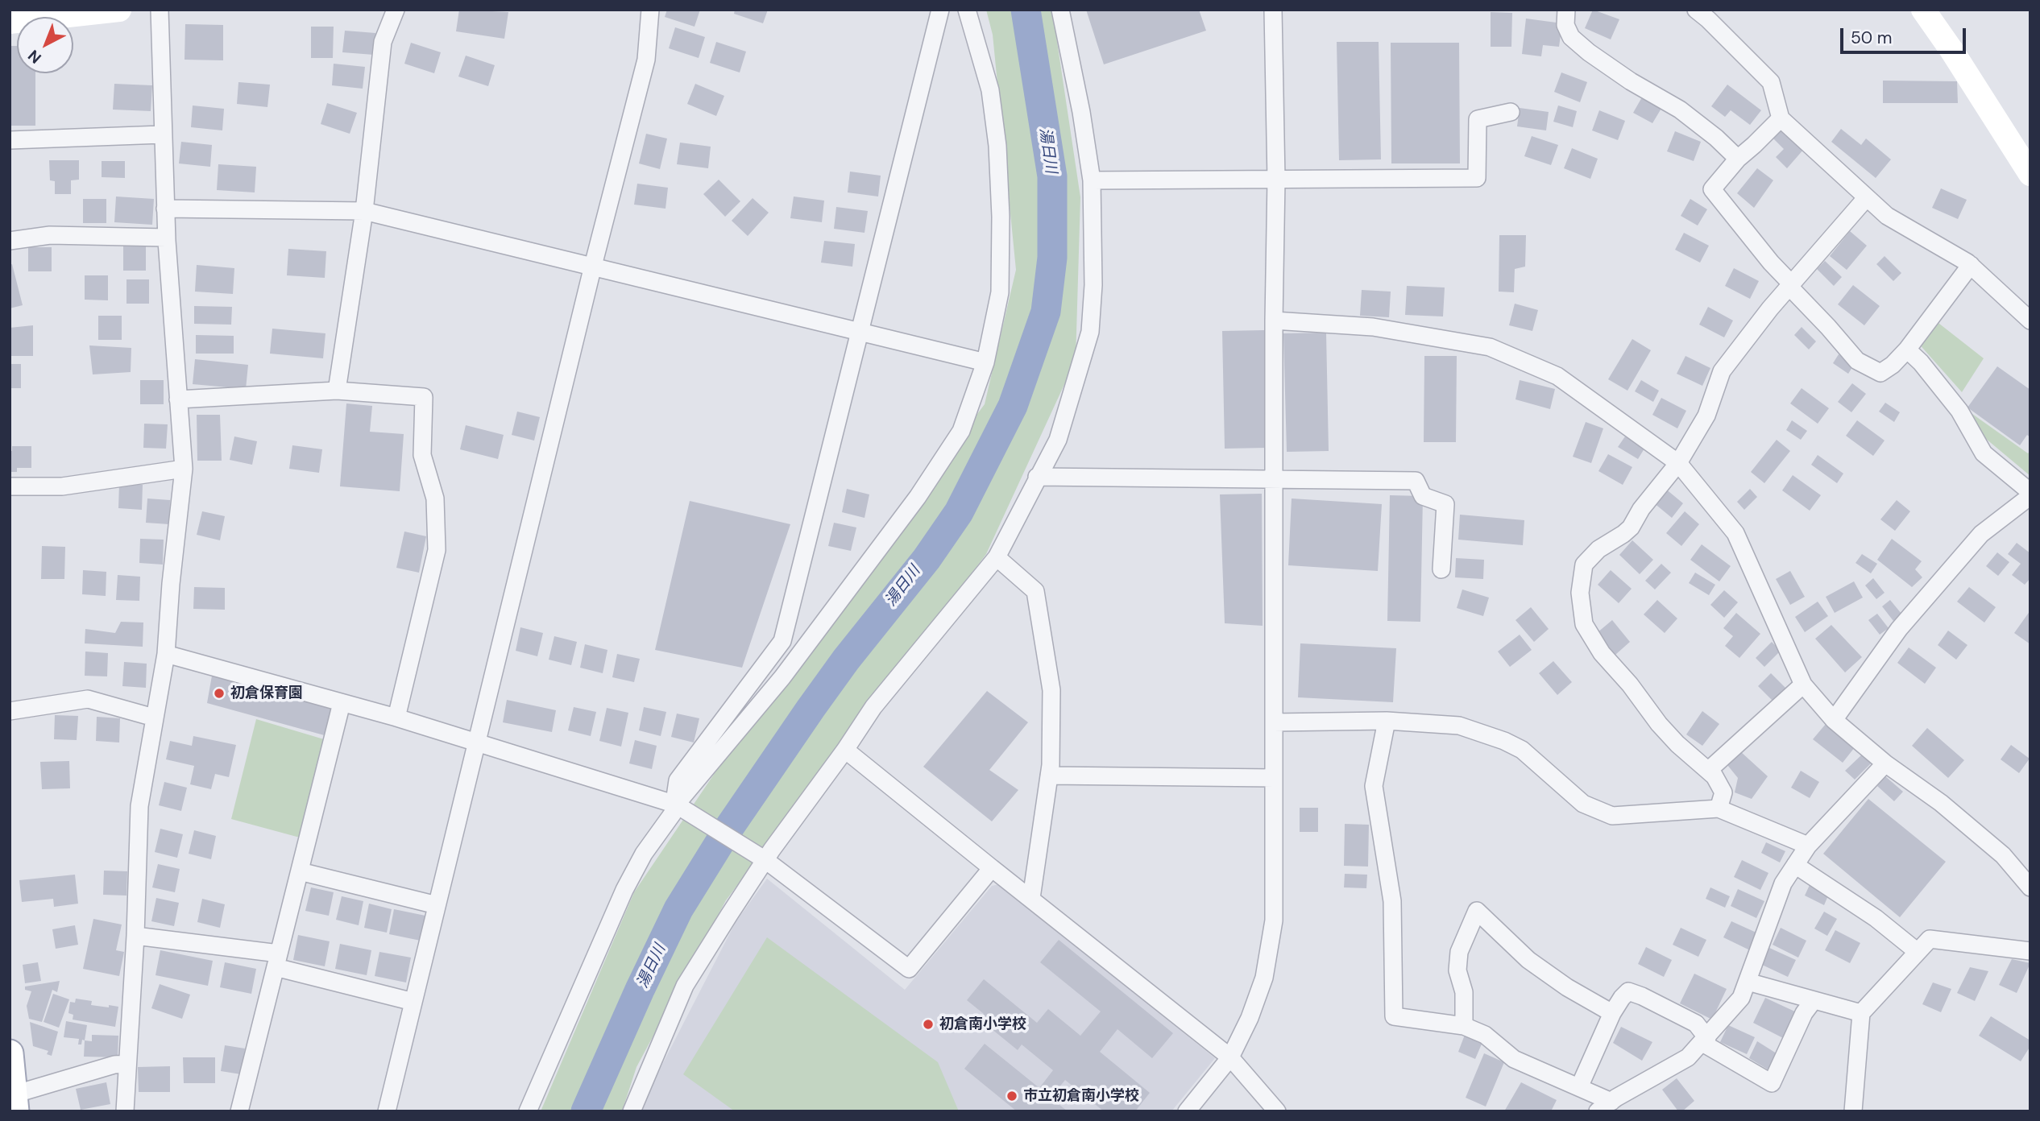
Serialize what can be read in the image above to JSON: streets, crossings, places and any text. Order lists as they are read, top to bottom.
{
  "water": ["湯日川"],
  "places": ["初倉保育園", "初倉南小学校", "市立初倉南小学校"],
  "scale_bar": "50 m",
  "north": "bottom left"
}
